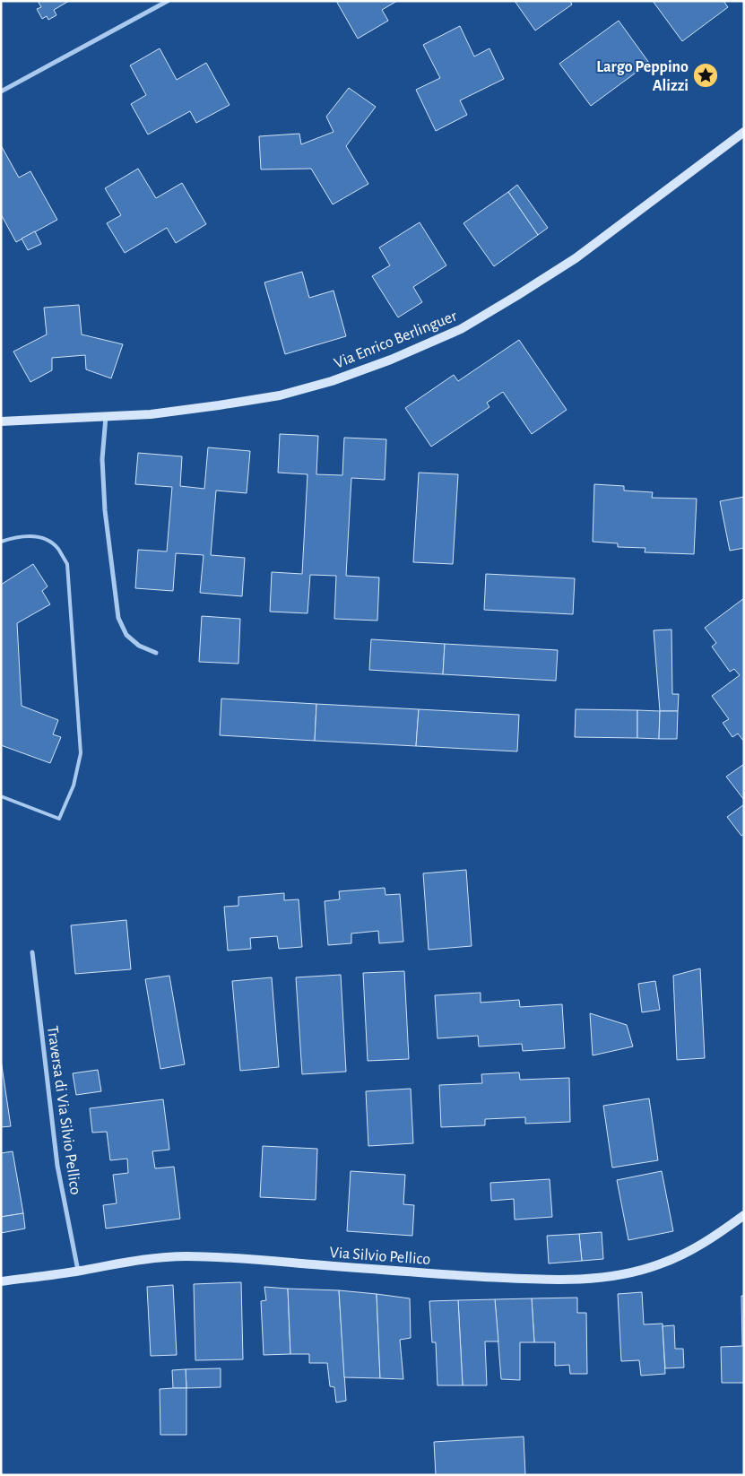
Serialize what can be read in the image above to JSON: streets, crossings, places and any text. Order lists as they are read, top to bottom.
{
  "streets": {
    "street": ["Via Enrico Berlinguer", "Traversa di Via Silvio Pellico", "Via Silvio Pellico"]
  },
  "crossings": [
    ["Traversa di Via Silvio Pellico", "Via Silvio Pellico"]
  ],
  "places": {
    "place": ["Largo Peppino Alizzi"]
  }
}
